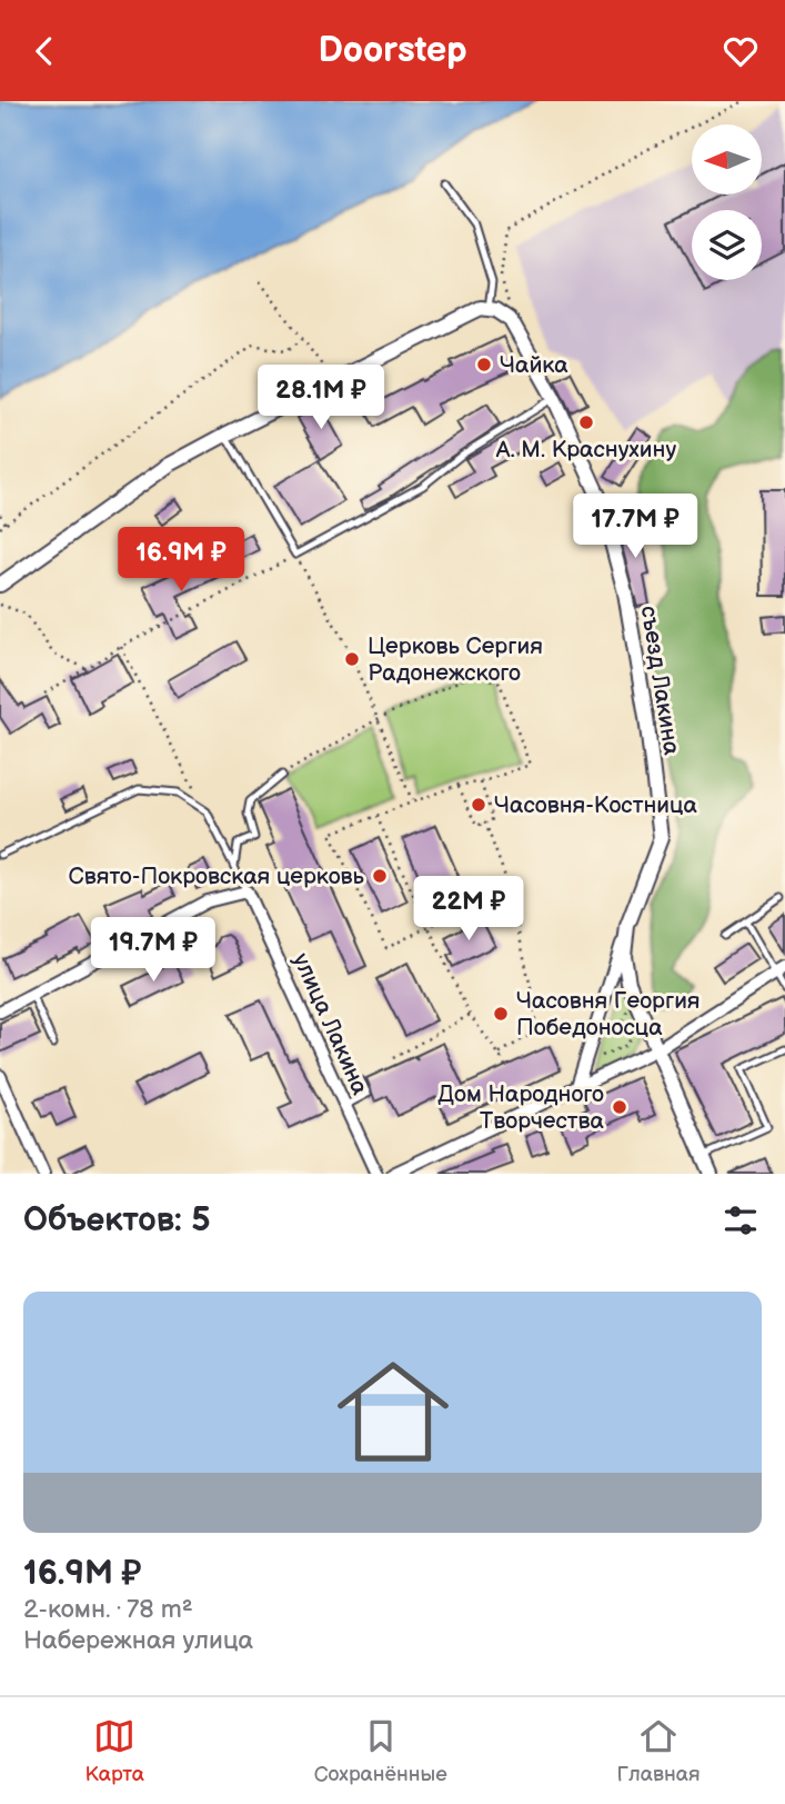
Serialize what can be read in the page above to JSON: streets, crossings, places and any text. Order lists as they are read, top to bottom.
{
  "streets": {
    "street": ["съезд Лакина", "улица Лакина"]
  },
  "places": [
    "Чайка",
    "А. М. Краснухину",
    "Церковь Сергия Радонежского",
    "Часовня-Костница",
    "Свято-Покровская церковь",
    "Часовня Георгия Победоносца",
    "Дом Народного Творчества"
  ],
  "north": "left",
  "page": {
    "header": "Doorstep",
    "price": [
      "28.1M ₽",
      "17.7M ₽",
      "16.9M ₽",
      "22M ₽",
      "19.7M ₽"
    ],
    "heading": "Объектов: 5",
    "list": [
      {
        "name": "16.9M ₽",
        "note": "2-комн. · 78 m² · Набережная улица"
      }
    ],
    "tabs": ["Карта", "Сохранённые", "Главная"]
  }
}
